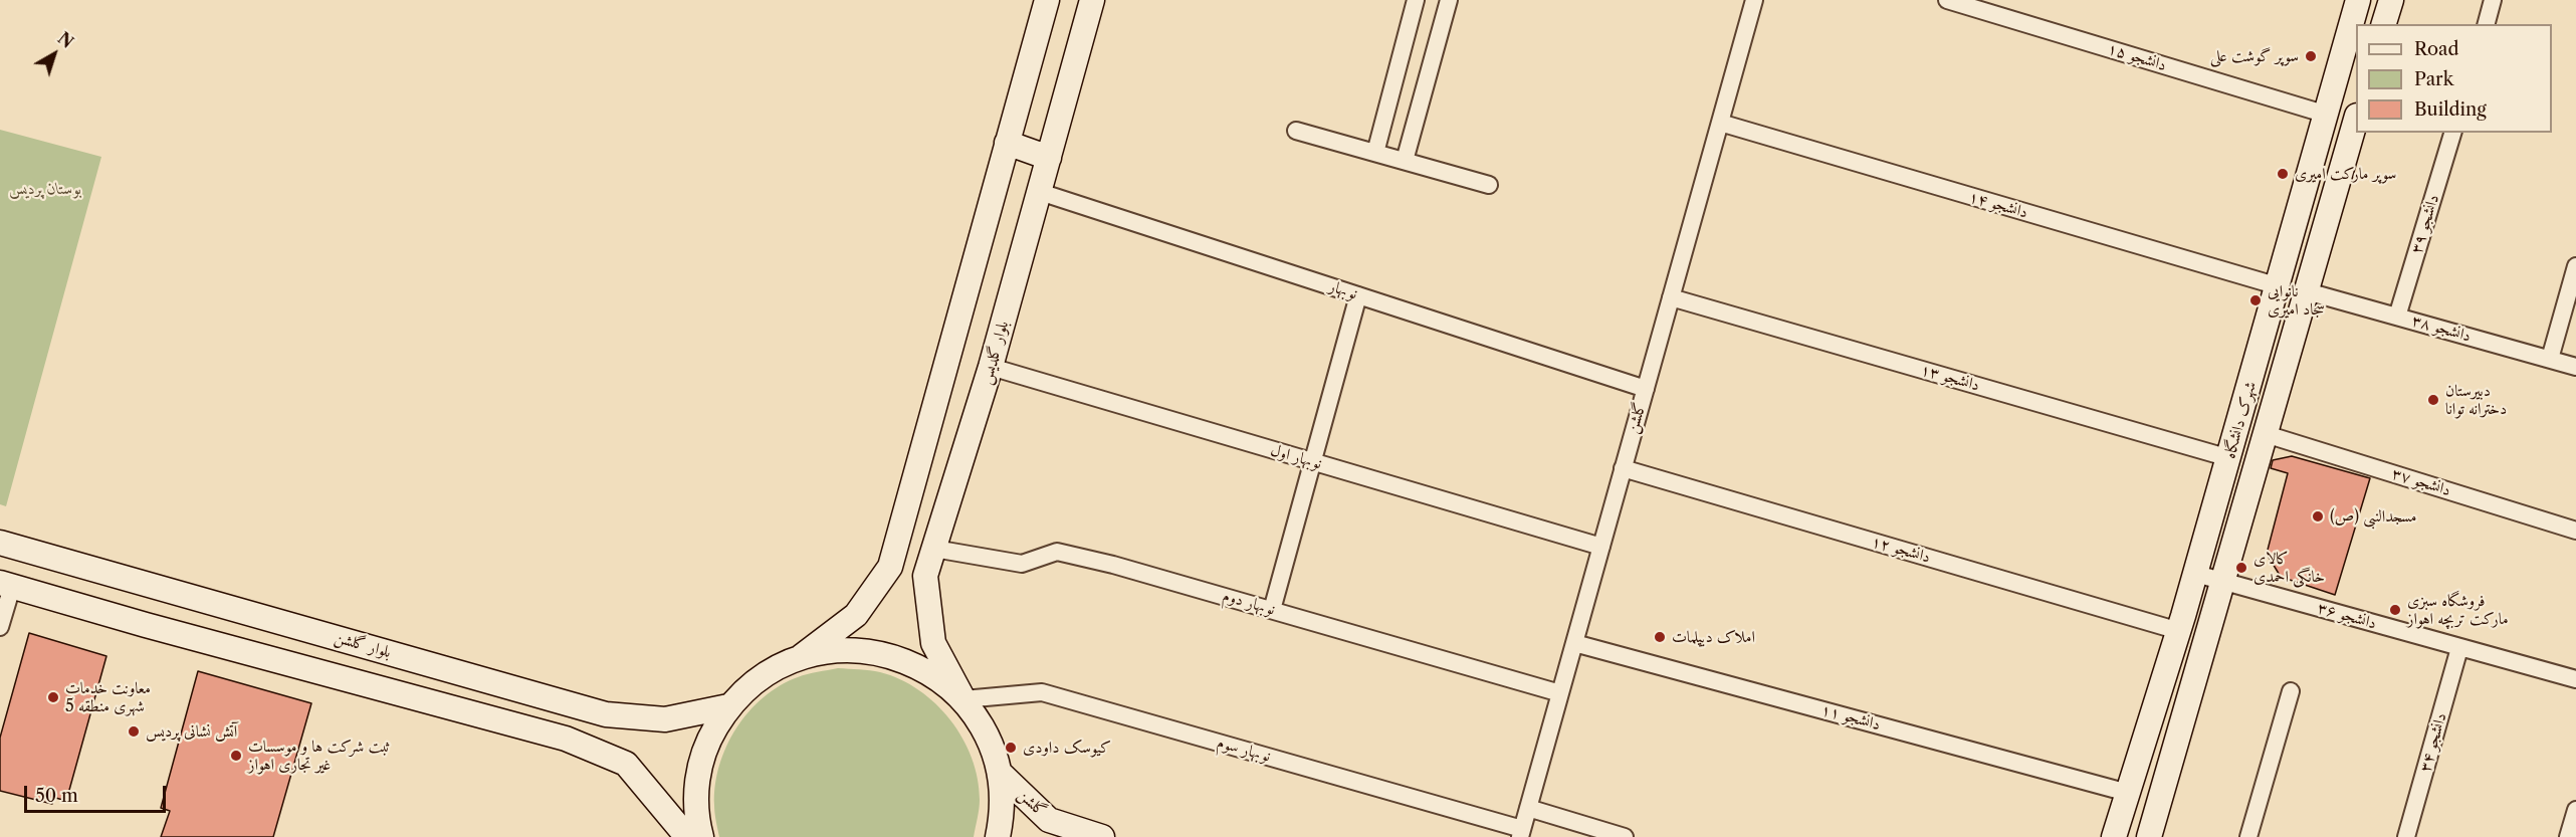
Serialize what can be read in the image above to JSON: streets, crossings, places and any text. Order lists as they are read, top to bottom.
{
  "streets": {
    "main road": [
      "بلوار گلدیس",
      "گلشن",
      "شهرک دانشگاه",
      "بلوار گلشن"
    ],
    "street": [
      "دانشجو ۱۵",
      "دانشجو ۱۴",
      "دانشجو ۳۹",
      "نوبهار",
      "دانشجو ۳۸",
      "دانشجو ۱۳",
      "نوبهار اول",
      "دانشجو ۳۷",
      "دانشجو ۱۲",
      "نوبهار دوم",
      "دانشجو ۳۶",
      "دانشجو ۱۱",
      "دانشجو ۳۴",
      "نوبهار سوم"
    ]
  },
  "crossings": [
    ["دانشجو ۱۵", "شهرک دانشگاه"],
    ["دانشجو ۱۴", "گلشن"],
    ["دانشجو ۱۴", "شهرک دانشگاه"],
    ["دانشجو ۳۹", "دانشجو ۳۸"],
    ["نوبهار", "بلوار گلدیس"],
    ["نوبهار", "گلشن"],
    ["دانشجو ۳۸", "شهرک دانشگاه"],
    ["بلوار گلدیس", "نوبهار اول"],
    ["بلوار گلدیس", "نوبهار دوم"],
    ["بلوار گلدیس", "نوبهار سوم"],
    ["دانشجو ۱۳", "گلشن"],
    ["دانشجو ۱۳", "شهرک دانشگاه"],
    ["گلشن", "نوبهار اول"],
    ["گلشن", "دانشجو ۱۲"],
    ["گلشن", "نوبهار دوم"],
    ["گلشن", "دانشجو ۱۱"],
    ["گلشن", "نوبهار سوم"],
    ["شهرک دانشگاه", "دانشجو ۳۷"],
    ["شهرک دانشگاه", "دانشجو ۱۲"],
    ["شهرک دانشگاه", "دانشجو ۳۶"],
    ["شهرک دانشگاه", "دانشجو ۱۱"],
    ["دانشجو ۳۶", "دانشجو ۳۴"]
  ],
  "parks": ["بوستان پردیس"],
  "places": [
    "سوپر گوشت علی",
    "سوپر مارکت امیری",
    "نانوایی سجاد امیری",
    "دبیرستان دخترانه توانا",
    "مسجدالنبی (ص)",
    "کالای خانگی احمدی",
    "فروشگاه سبزی مارکت تربچه اهواز",
    "املاک دیپلمات",
    "معاونت خدمات شهری منطقه 5",
    "آتش نشانی پردیس",
    "کیوسک داودی",
    "ثبت شرکت ها و موسسات غیر تجاری اهواز"
  ],
  "legend": ["Road", "Park", "Building"],
  "scale_bar": "50 m",
  "north": "top right"
}
